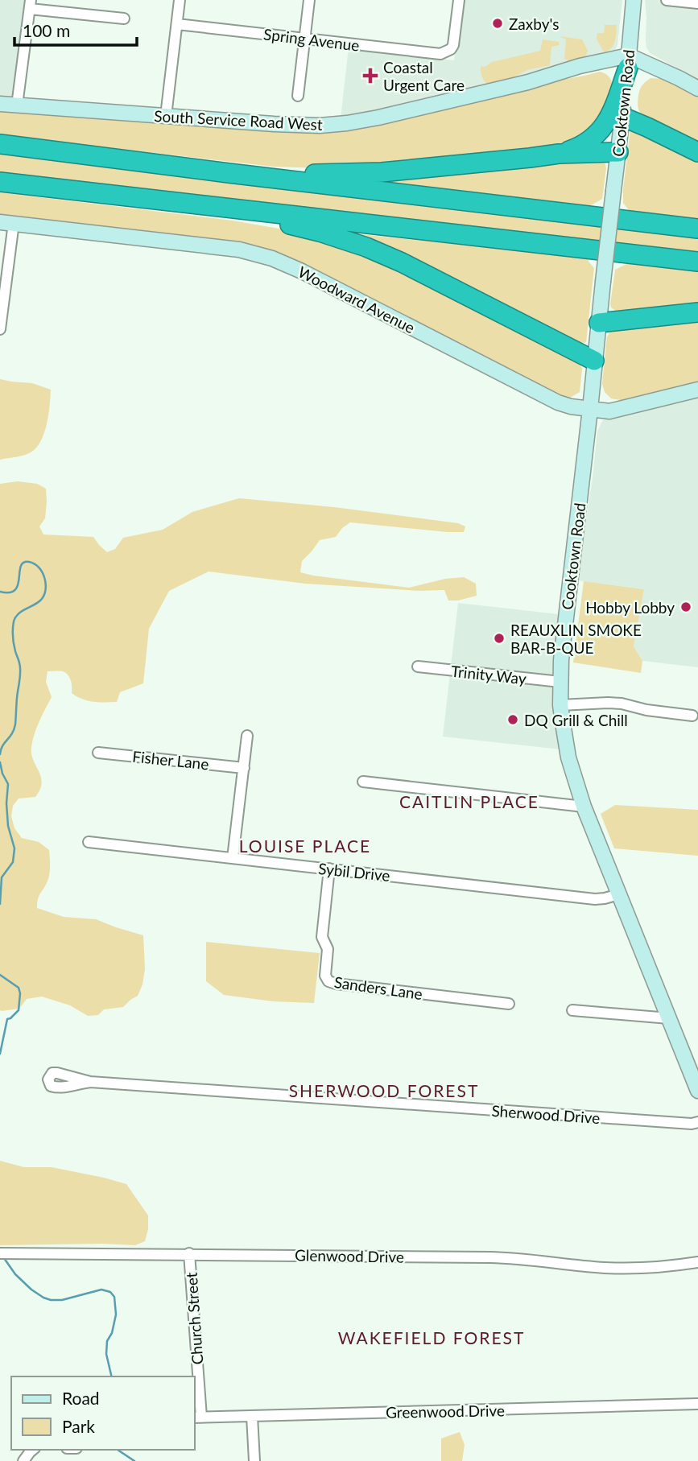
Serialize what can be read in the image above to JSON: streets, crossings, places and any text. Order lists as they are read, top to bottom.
{
  "streets": {
    "main road": ["Cooktown Road", "South Service Road West", "Woodward Avenue"],
    "street": [
      "Spring Avenue",
      "Trinity Way",
      "Fisher Lane",
      "Sybil Drive",
      "Sanders Lane",
      "Sherwood Drive",
      "Glenwood Drive",
      "Church Street",
      "Greenwood Drive"
    ]
  },
  "crossings": [
    ["Cooktown Road", "South Service Road West"],
    ["Cooktown Road", "Woodward Avenue"],
    ["Cooktown Road", "Trinity Way"],
    ["Cooktown Road", "Sybil Drive"],
    ["Sybil Drive", "Sanders Lane"],
    ["Glenwood Drive", "Church Street"],
    ["Church Street", "Greenwood Drive"]
  ],
  "districts": [
    "CAITLIN PLACE",
    "LOUISE PLACE",
    "SHERWOOD FOREST",
    "WAKEFIELD FOREST"
  ],
  "places": {
    "other": [
      "Zaxby's",
      "Hobby Lobby",
      "REAUXLIN SMOKE BAR-B-QUE",
      "DQ Grill & Chill"
    ],
    "health": ["Coastal Urgent Care"]
  },
  "legend": ["Road", "Park"],
  "scale_bar": "100 m"
}
